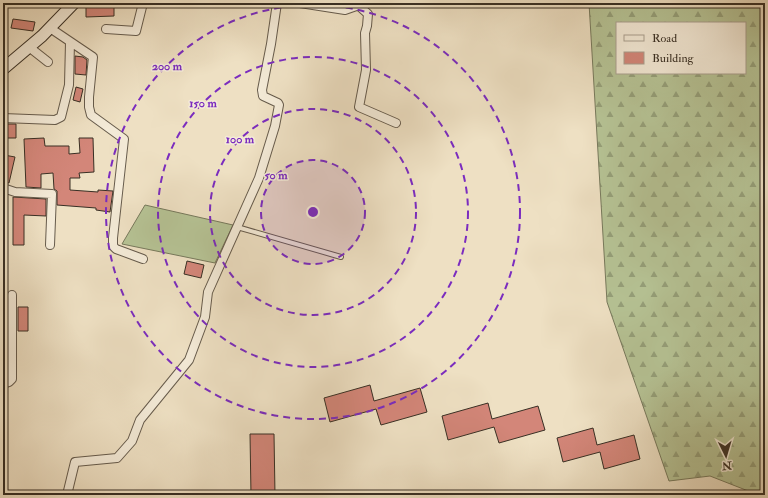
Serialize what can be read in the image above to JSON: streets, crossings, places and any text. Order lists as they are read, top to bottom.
{
  "legend": ["Road", "Building"],
  "north": "bottom",
  "rings": [
    "200 m",
    "150 m",
    "100 m",
    "50 m"
  ]
}
